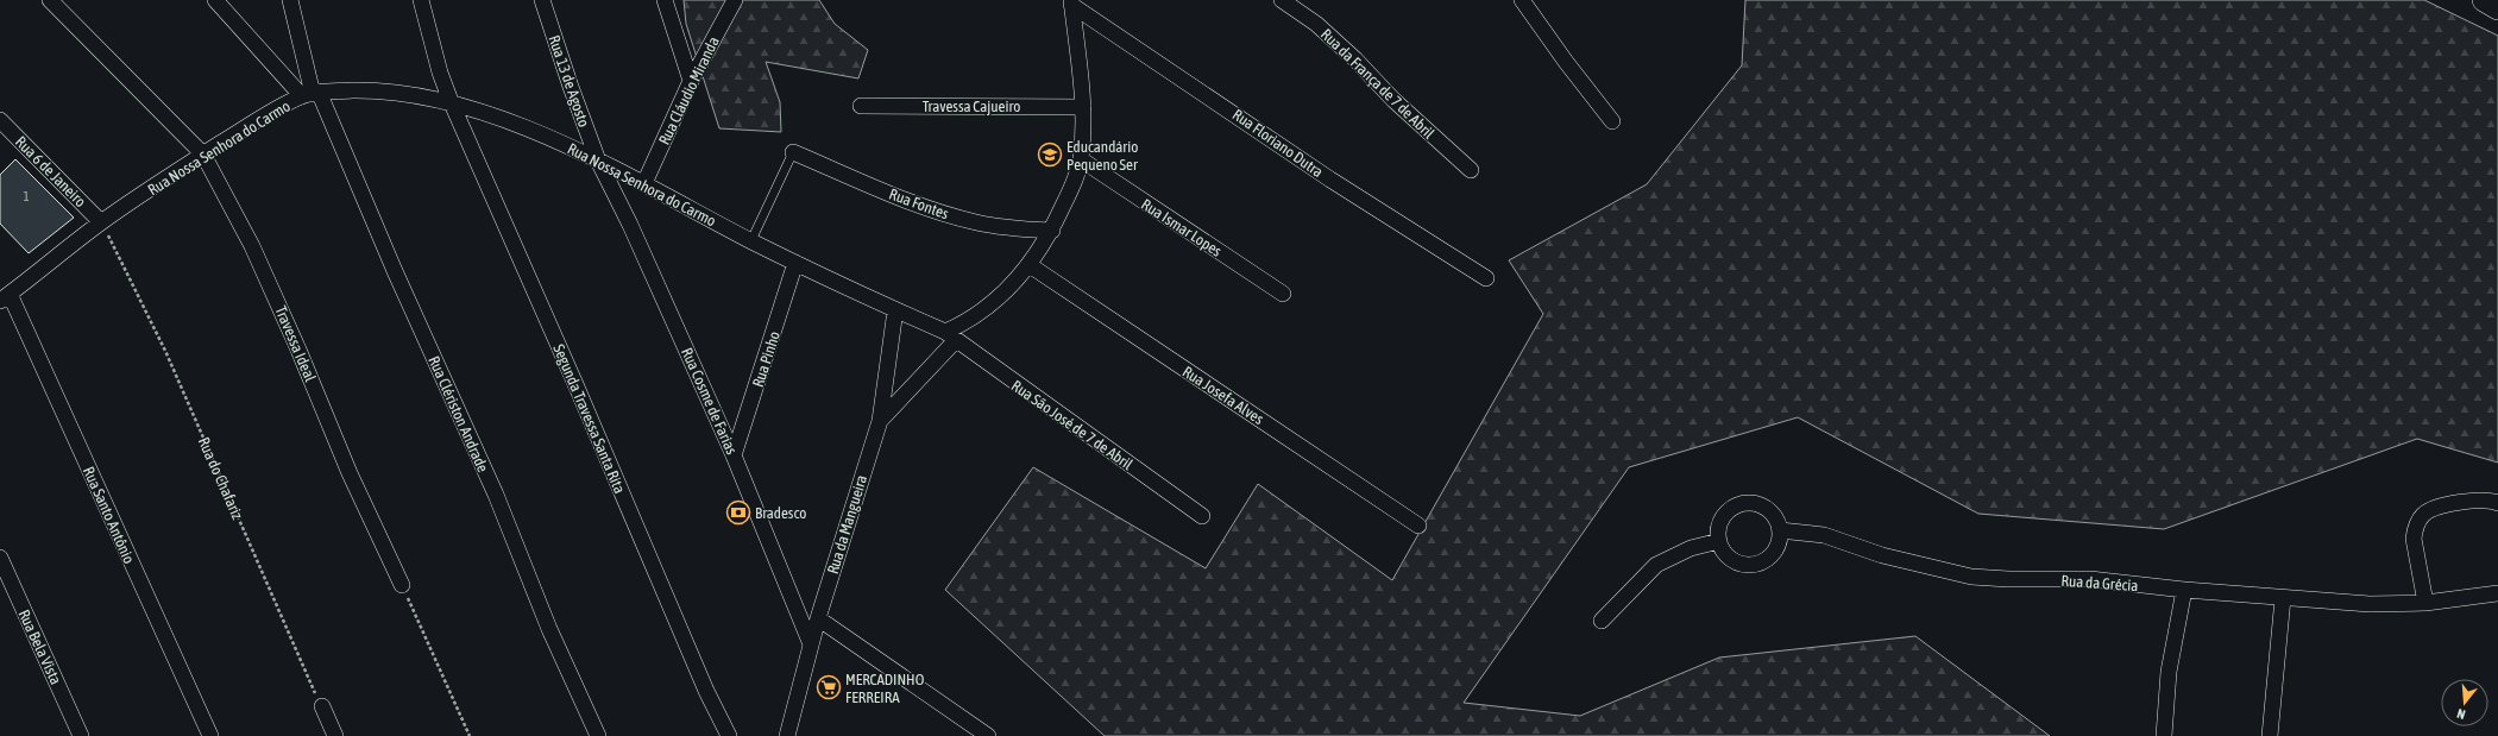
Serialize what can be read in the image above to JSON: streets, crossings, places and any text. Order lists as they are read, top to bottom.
{
  "streets": {
    "street": [
      "Rua 13 de Agosto",
      "Rua da França de 7 de Abril",
      "Rua Cláudio Miranda",
      "Travessa Cajueiro",
      "Rua Floriano Dutra",
      "Rua Nossa Senhora do Carmo",
      "Rua 6 de Janeiro",
      "Rua Fontes",
      "Rua Ismar Lopes",
      "Travessa Ideal",
      "Rua Pinho",
      "Rua Josefa Alves",
      "Rua Cosme de Farias",
      "Rua Clériston Andrade",
      "Segunda Travessa Santa Rita",
      "Rua São José de 7 de Abril",
      "Rua Santo Antônio",
      "Rua da Mangueira",
      "Rua da Grécia",
      "Rua Bela Vista"
    ],
    "path": ["Rua do Chafariz"]
  },
  "crossings": [
    ["Rua 13 de Agosto", "Rua Nossa Senhora do Carmo"],
    ["Rua 13 de Agosto", "Rua Cosme de Farias"],
    ["Rua Cláudio Miranda", "Rua Nossa Senhora do Carmo"],
    ["Rua Nossa Senhora do Carmo", "Rua 6 de Janeiro"],
    ["Rua Nossa Senhora do Carmo", "Travessa Ideal"],
    ["Rua Nossa Senhora do Carmo", "Rua Pinho"],
    ["Rua Nossa Senhora do Carmo", "Rua Cosme de Farias"],
    ["Rua Nossa Senhora do Carmo", "Rua Clériston Andrade"],
    ["Rua Nossa Senhora do Carmo", "Segunda Travessa Santa Rita"],
    ["Rua Nossa Senhora do Carmo", "Rua São José de 7 de Abril"],
    ["Rua Nossa Senhora do Carmo", "Rua do Chafariz"],
    ["Rua Nossa Senhora do Carmo", "Rua Santo Antônio"],
    ["Rua Nossa Senhora do Carmo", "Rua da Mangueira"],
    ["Rua 6 de Janeiro", "Rua do Chafariz"],
    ["Rua Pinho", "Rua Cosme de Farias"],
    ["Rua Cosme de Farias", "Rua da Mangueira"]
  ],
  "places": {
    "school or university": ["Educandário Pequeno Ser"],
    "bank": ["Bradesco"],
    "supermarket": ["MERCADINHO FERREIRA"]
  },
  "house_numbers": ["1"],
  "north": "bottom"
}
